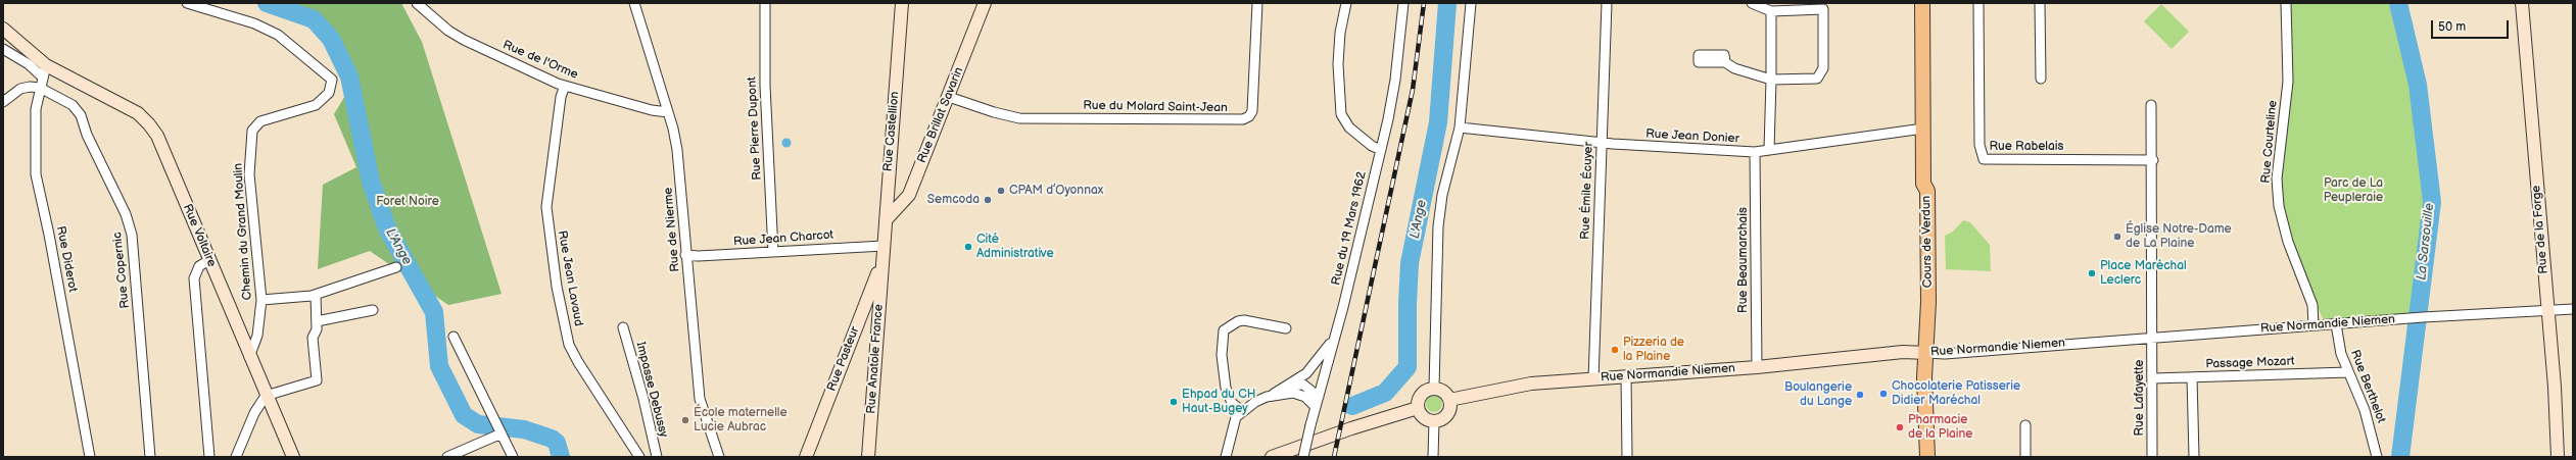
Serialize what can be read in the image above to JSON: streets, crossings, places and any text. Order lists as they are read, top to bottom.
{
  "streets": {
    "main road": [
      "Rue Brillat Savarin",
      "Rue Castellion",
      "Rue de la Forge",
      "Rue Voltaire",
      "Cours de Verdun",
      "Rue Normandie Niemen",
      "Rue Pasteur",
      "Rue Anatole France"
    ],
    "street": [
      "Rue de l'Orme",
      "Rue du Molard Saint-Jean",
      "Rue Pierre Dupont",
      "Rue Jean Donier",
      "Rue Courteline",
      "Rue Rabelais",
      "Rue Émile Écuyer",
      "Rue du 19 Mars 1962",
      "Rue de Nierme",
      "Chemin du Grand Moulin",
      "Rue Jean Charcot",
      "Rue Diderot",
      "Rue Beaumarchais",
      "Rue Copernic",
      "Rue Jean Lavaud",
      "Passage Mozart",
      "Rue Berthelot",
      "Impasse Debussy",
      "Rue Lafayette"
    ]
  },
  "crossings": [
    ["Rue de l'Orme", "Rue de Nierme"],
    ["Rue de l'Orme", "Rue Jean Lavaud"],
    ["Rue du Molard Saint-Jean", "Rue Brillat Savarin"],
    ["Rue Brillat Savarin", "Rue Castellion"],
    ["Rue Pierre Dupont", "Rue Jean Charcot"],
    ["Rue Castellion", "Rue Jean Charcot"],
    ["Rue Castellion", "Rue Pasteur"],
    ["Rue Castellion", "Rue Anatole France"],
    ["Rue Jean Donier", "Rue Émile Écuyer"],
    ["Rue Jean Donier", "Cours de Verdun"],
    ["Rue Jean Donier", "Rue Beaumarchais"],
    ["Rue Courteline", "Rue Normandie Niemen"],
    ["Rue Rabelais", "Rue Lafayette"],
    ["Rue Émile Écuyer", "Rue Normandie Niemen"],
    ["Rue de Nierme", "Rue Jean Charcot"],
    ["Rue de la Forge", "Rue Normandie Niemen"],
    ["Chemin du Grand Moulin", "Rue Voltaire"],
    ["Rue Voltaire", "Rue Diderot"],
    ["Cours de Verdun", "Rue Normandie Niemen"],
    ["Rue Diderot", "Rue Copernic"],
    ["Rue Beaumarchais", "Rue Normandie Niemen"],
    ["Rue Normandie Niemen", "Rue Berthelot"],
    ["Rue Normandie Niemen", "Rue Lafayette"],
    ["Rue Pasteur", "Rue Anatole France"],
    ["Passage Mozart", "Rue Berthelot"],
    ["Passage Mozart", "Rue Lafayette"]
  ],
  "water": ["L'Ange", "La Sarsouille"],
  "parks": ["Parc de La Peupleraie", "Foret Noire"],
  "places": [
    "CPAM d’Oyonnax",
    "Semcoda",
    "Église Notre-Dame de La Plaine",
    "Cité Administrative",
    "Place Maréchal Leclerc",
    "Pizzeria de la Plaine",
    "Chocolaterie Patisserie Didier Maréchal",
    "Boulangerie du Lange",
    "Ehpad du CH Haut-Bugey",
    "École maternelle Lucie Aubrac",
    "Pharmacie de la Plaine"
  ],
  "scale_bar": "50 m"
}
